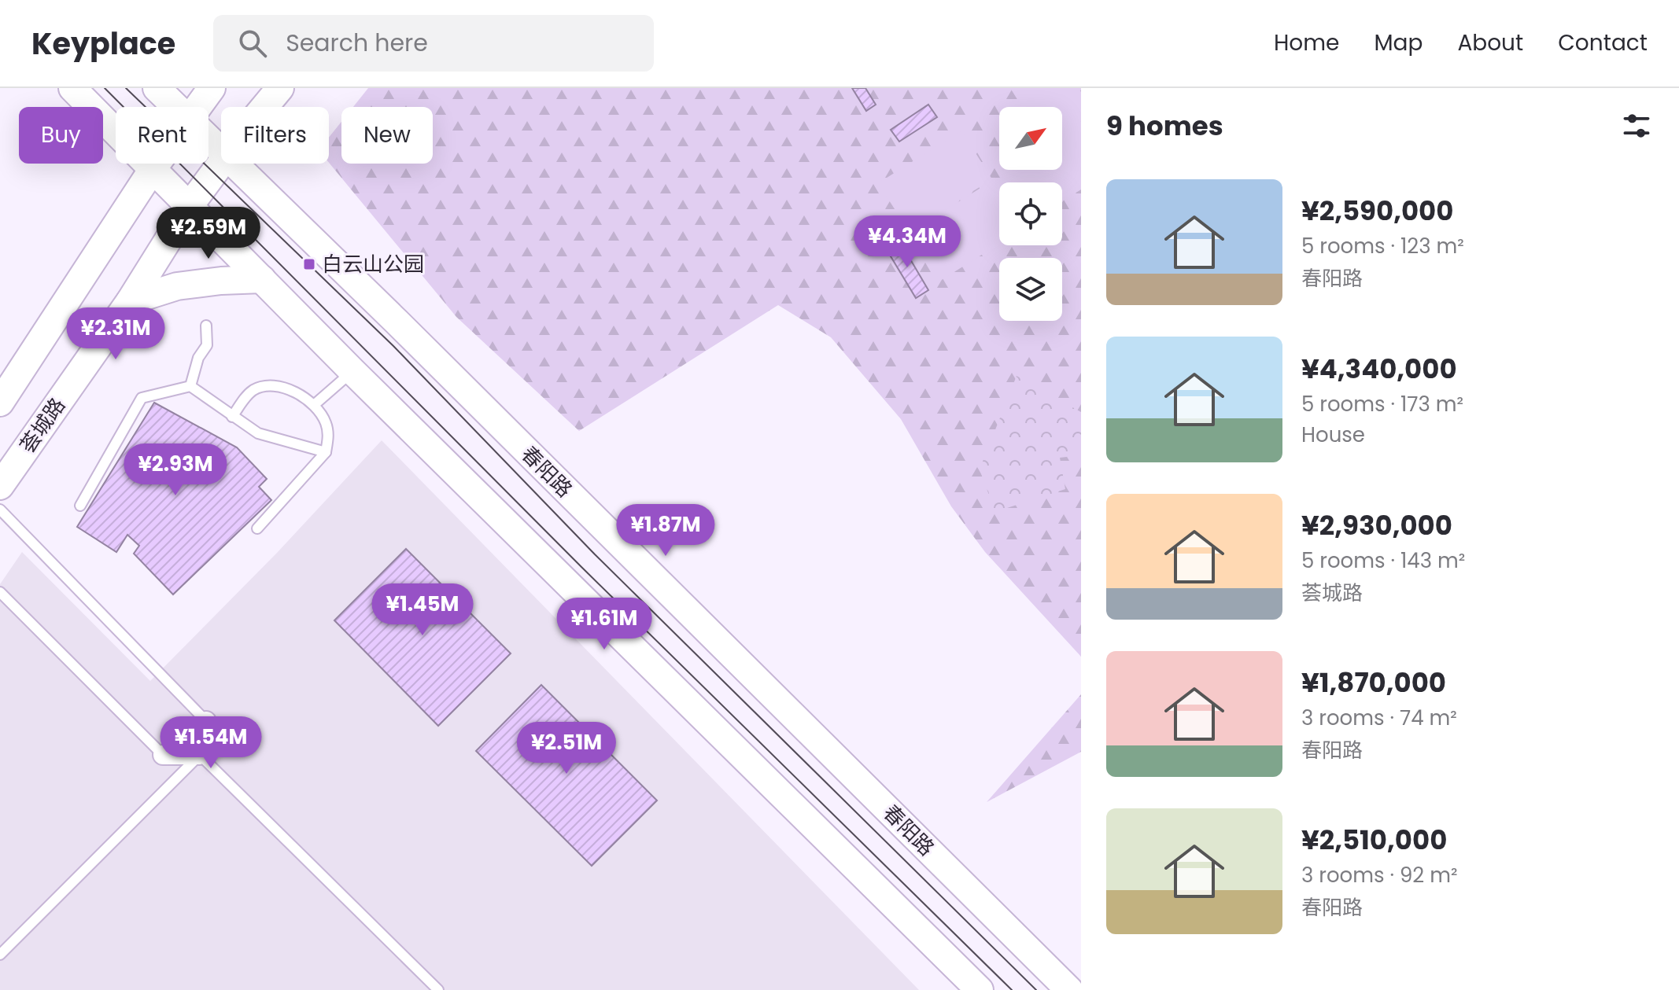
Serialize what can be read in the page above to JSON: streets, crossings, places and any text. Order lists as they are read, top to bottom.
{
  "streets": {
    "main road": ["荟城路", "春阳路"]
  },
  "places": {
    "transit": ["白云山公园"]
  },
  "north": "top right",
  "page": {
    "header": "Keyplace",
    "search": "Search here",
    "nav": [
      "Home",
      "Map",
      "About",
      "Contact"
    ],
    "heading": "9 homes",
    "chip": [
      "Buy",
      "Rent",
      "Filters",
      "New"
    ],
    "list": [
      {
        "name": "¥2,590,000",
        "note": "5 rooms · 123 m² · 春阳路"
      },
      {
        "name": "¥4,340,000",
        "note": "5 rooms · 173 m² · House"
      },
      {
        "name": "¥2,930,000",
        "note": "5 rooms · 143 m² · 荟城路"
      },
      {
        "name": "¥1,870,000",
        "note": "3 rooms · 74 m² · 春阳路"
      },
      {
        "name": "¥2,510,000",
        "note": "3 rooms · 92 m² · 春阳路"
      }
    ],
    "price": [
      "¥2.59M",
      "¥4.34M",
      "¥2.31M",
      "¥2.93M",
      "¥1.87M",
      "¥1.45M",
      "¥1.61M",
      "¥1.54M",
      "¥2.51M"
    ]
  }
}
